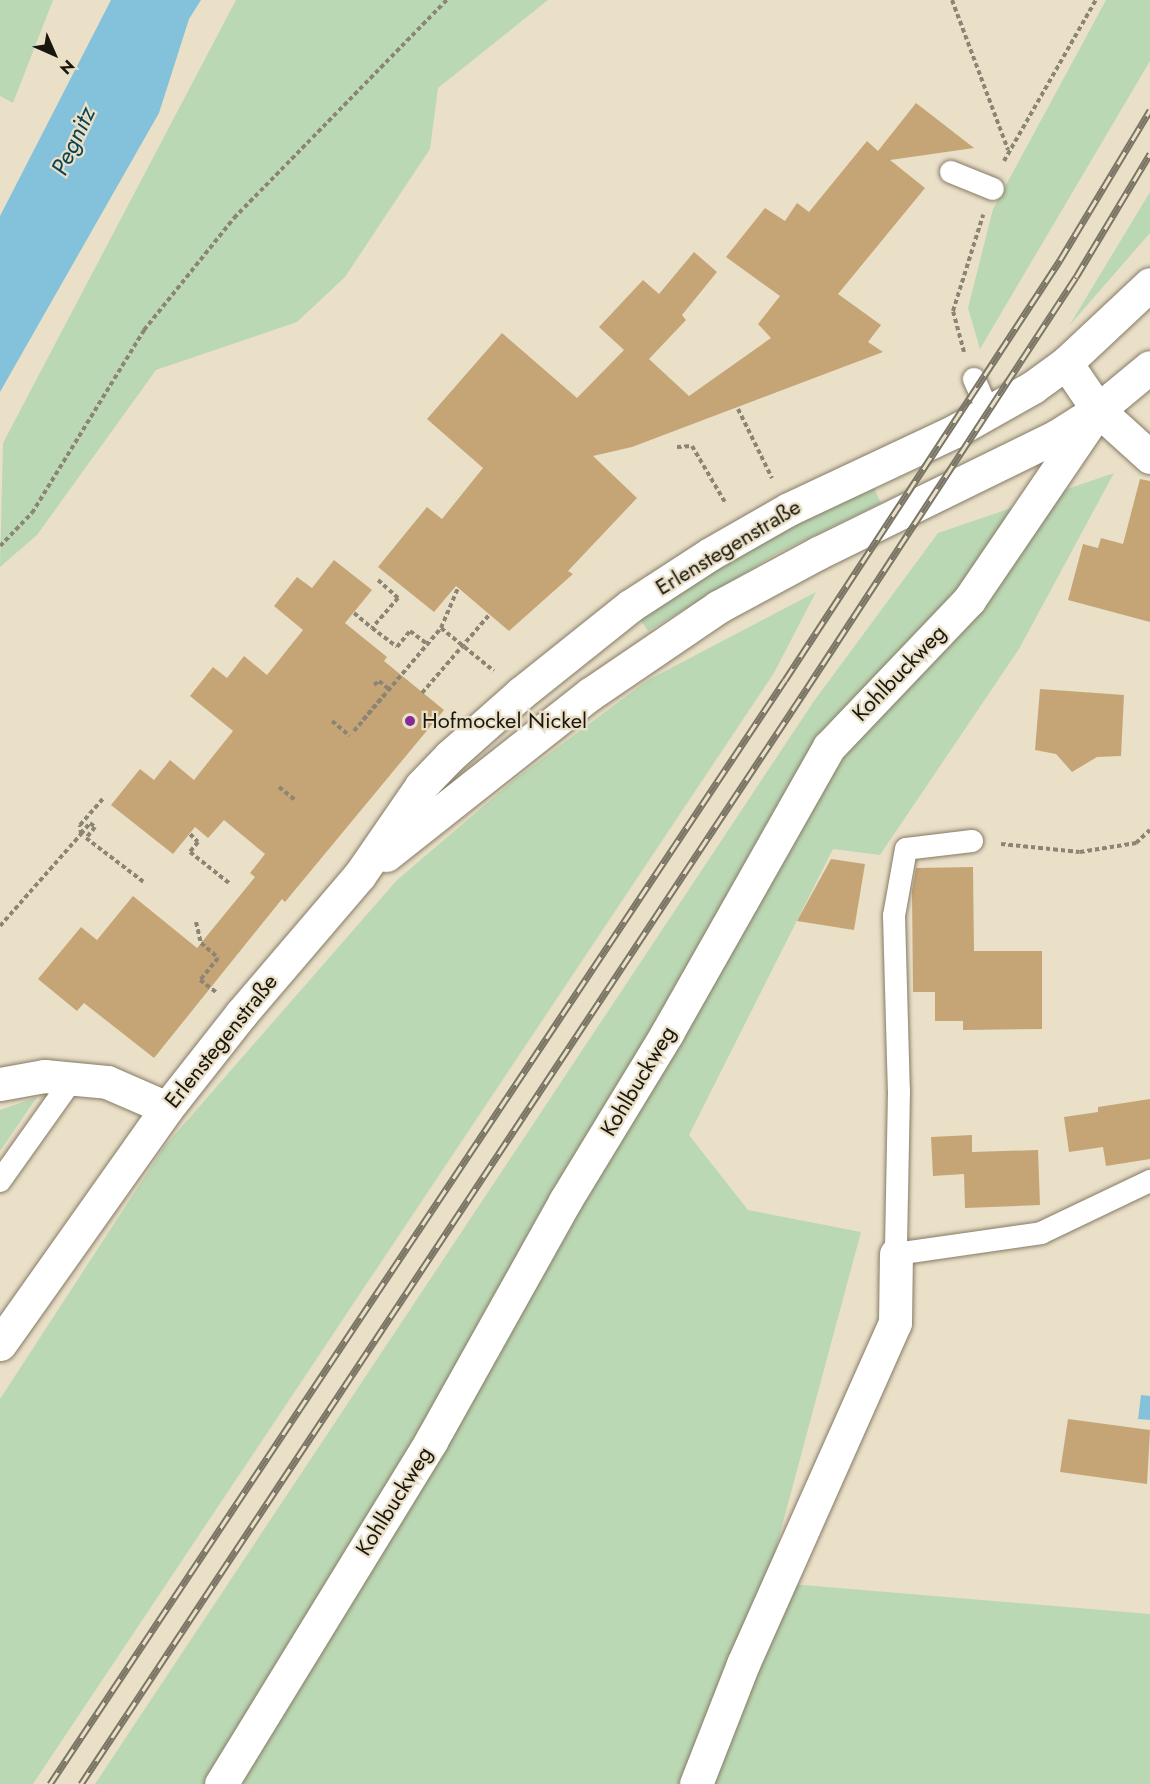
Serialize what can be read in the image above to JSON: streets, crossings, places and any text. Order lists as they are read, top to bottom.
{
  "streets": {
    "main road": ["Erlenstegenstraße", "Kohlbuckweg"]
  },
  "crossings": [
    ["Erlenstegenstraße", "Kohlbuckweg"]
  ],
  "water": ["Pegnitz"],
  "places": ["Hofmockel Nickel"],
  "north": "bottom right"
}
